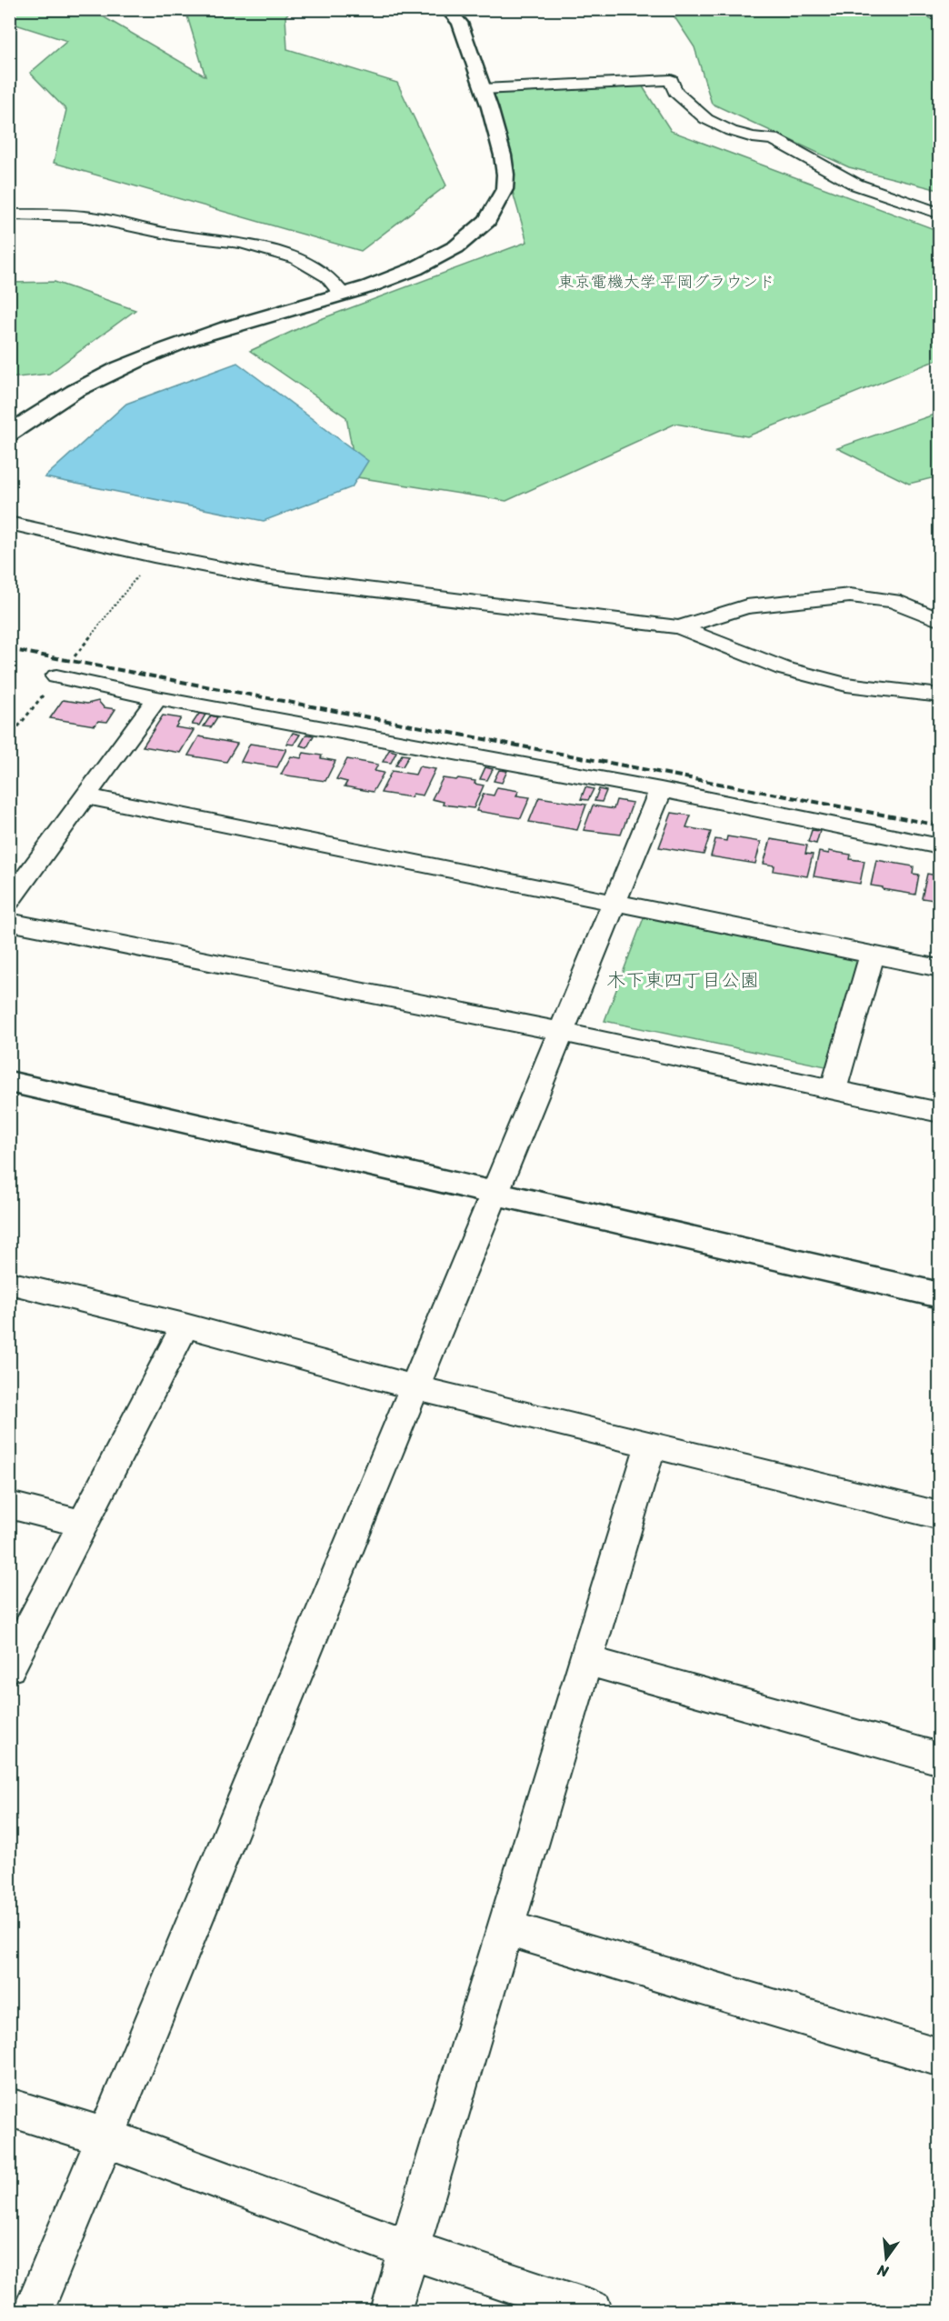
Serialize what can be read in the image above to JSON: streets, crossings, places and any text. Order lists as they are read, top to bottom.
{
  "parks": ["東京電機大学 平岡グラウンド", "木下東四丁目公園"],
  "north": "bottom"
}
